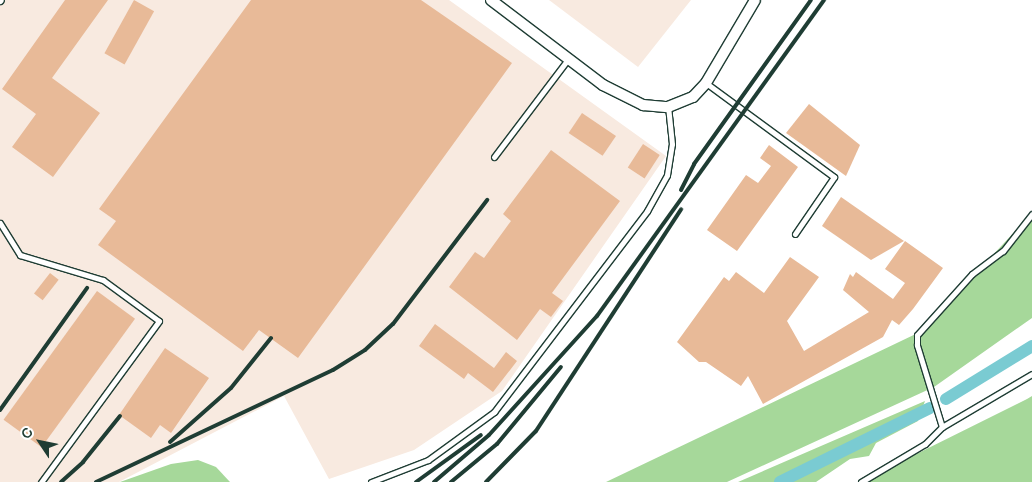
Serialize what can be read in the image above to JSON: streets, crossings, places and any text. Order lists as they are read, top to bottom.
{
  "north": "top left"
}
